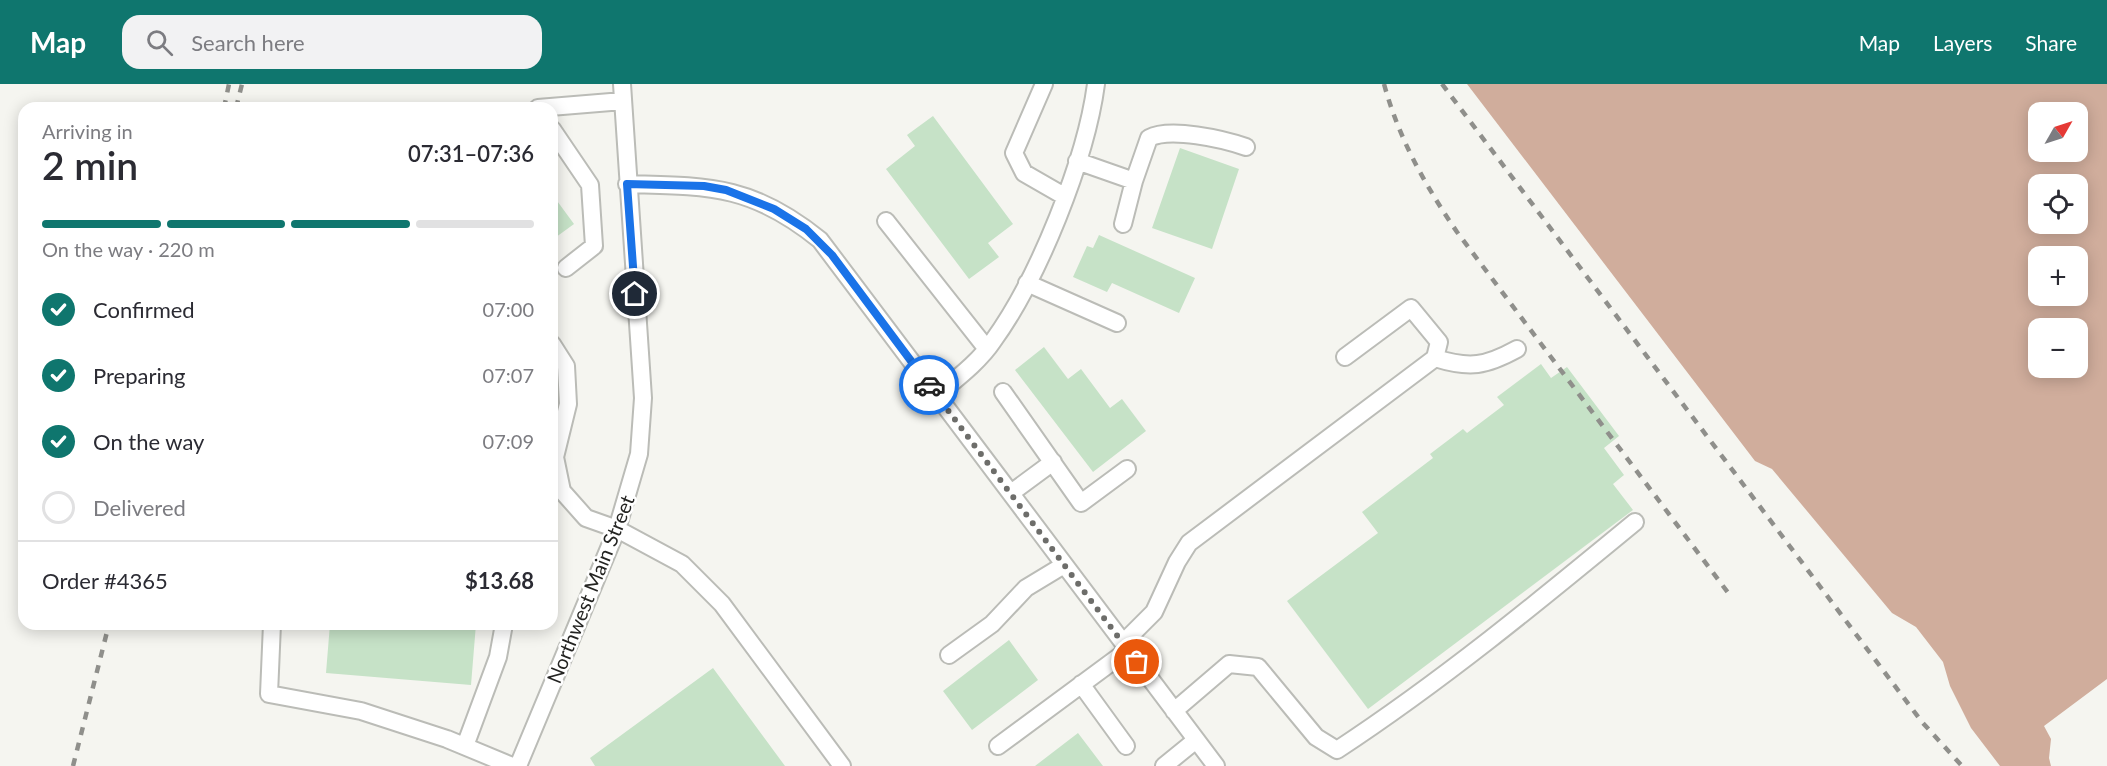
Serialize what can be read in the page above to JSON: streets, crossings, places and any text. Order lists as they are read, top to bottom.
{
  "streets": {
    "street": ["Northwest Main Street"]
  },
  "north": "top right",
  "page": {
    "header": "Map",
    "search": "Search here",
    "nav": ["Map", "Layers", "Share"],
    "map_buttons": ["+", "−"],
    "heading": ["2 min", "Arriving in", "07:31–07:36"],
    "panel": ["Order #4365", "$13.68"],
    "bar": "On the way · 220 m",
    "list": [
      ["Confirmed", "07:00"],
      ["Preparing", "07:07"],
      ["On the way", "07:09"],
      "Delivered"
    ]
  }
}
